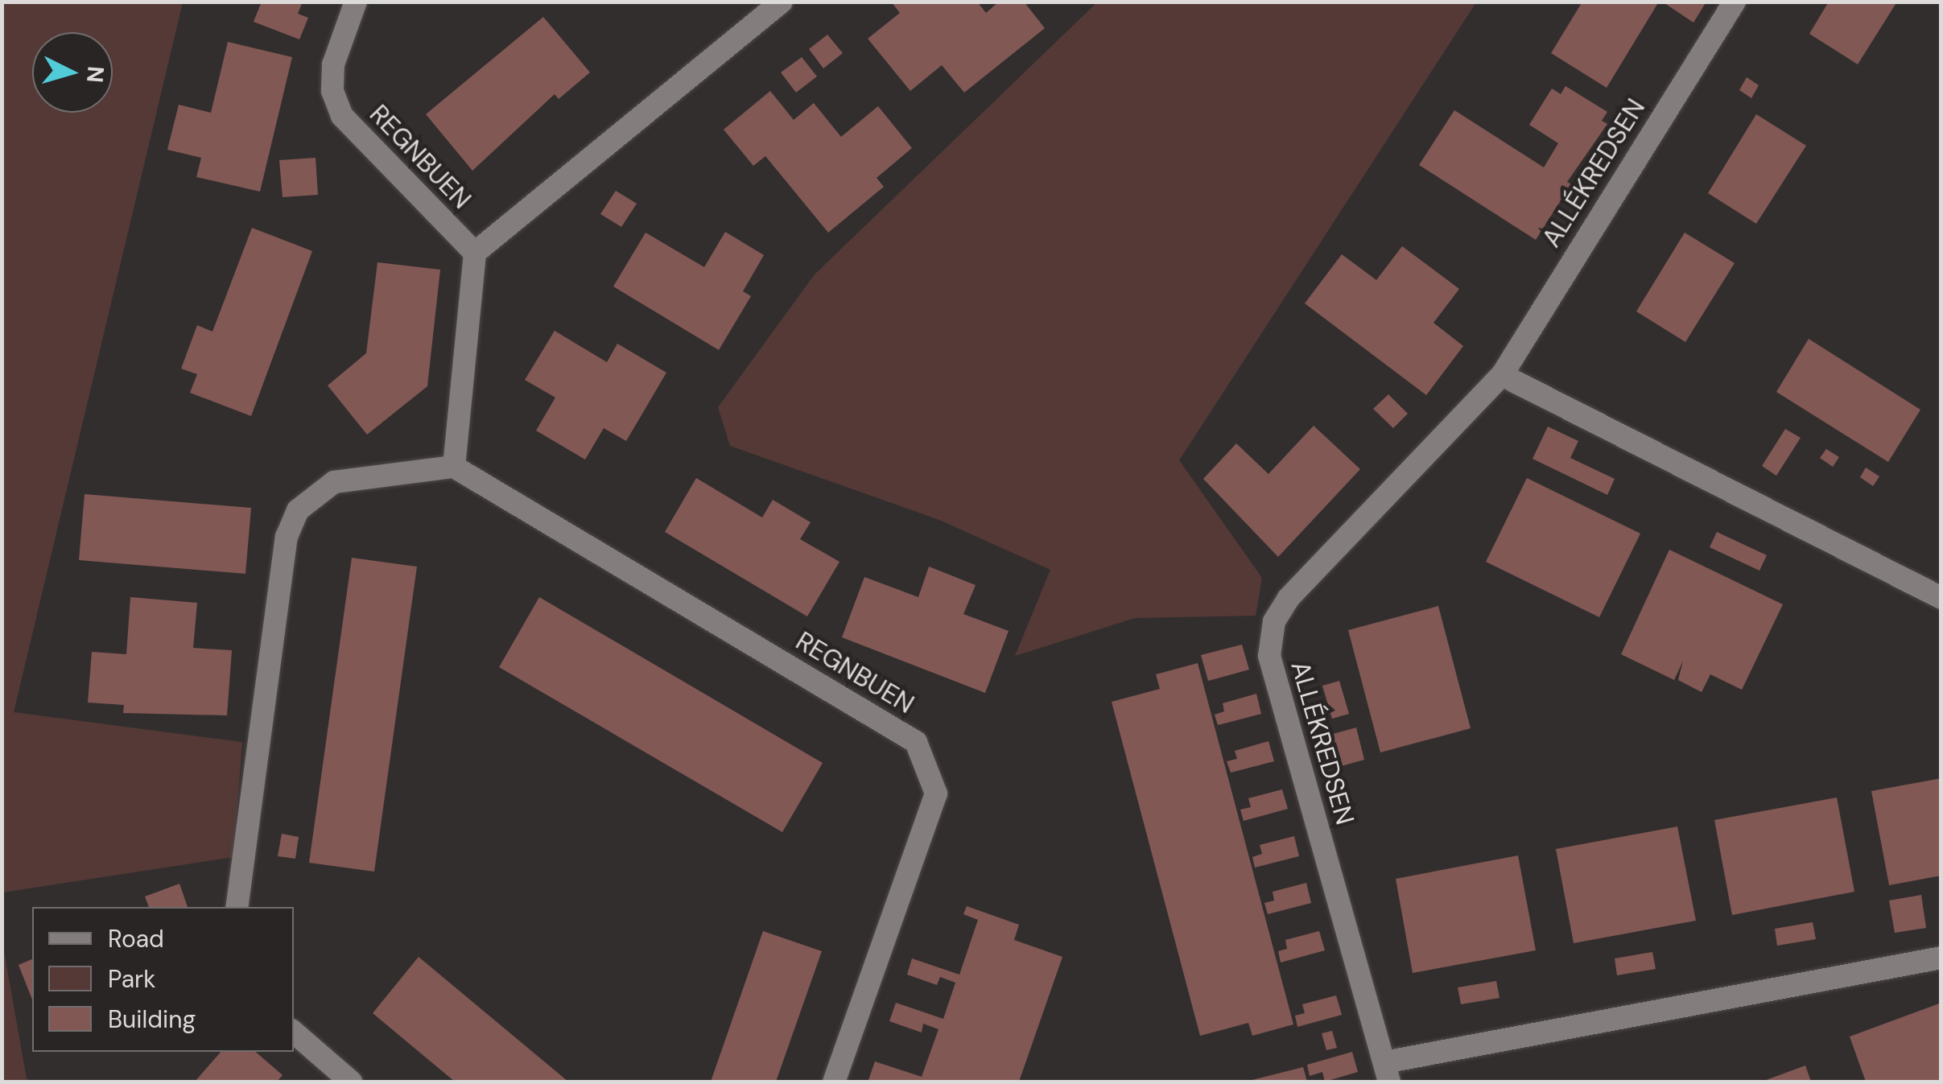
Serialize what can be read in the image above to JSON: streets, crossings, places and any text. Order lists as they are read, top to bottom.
{
  "streets": {
    "street": ["REGNBUEN", "ALLÉKREDSEN"]
  },
  "legend": ["Road", "Park", "Building"],
  "north": "right"
}
